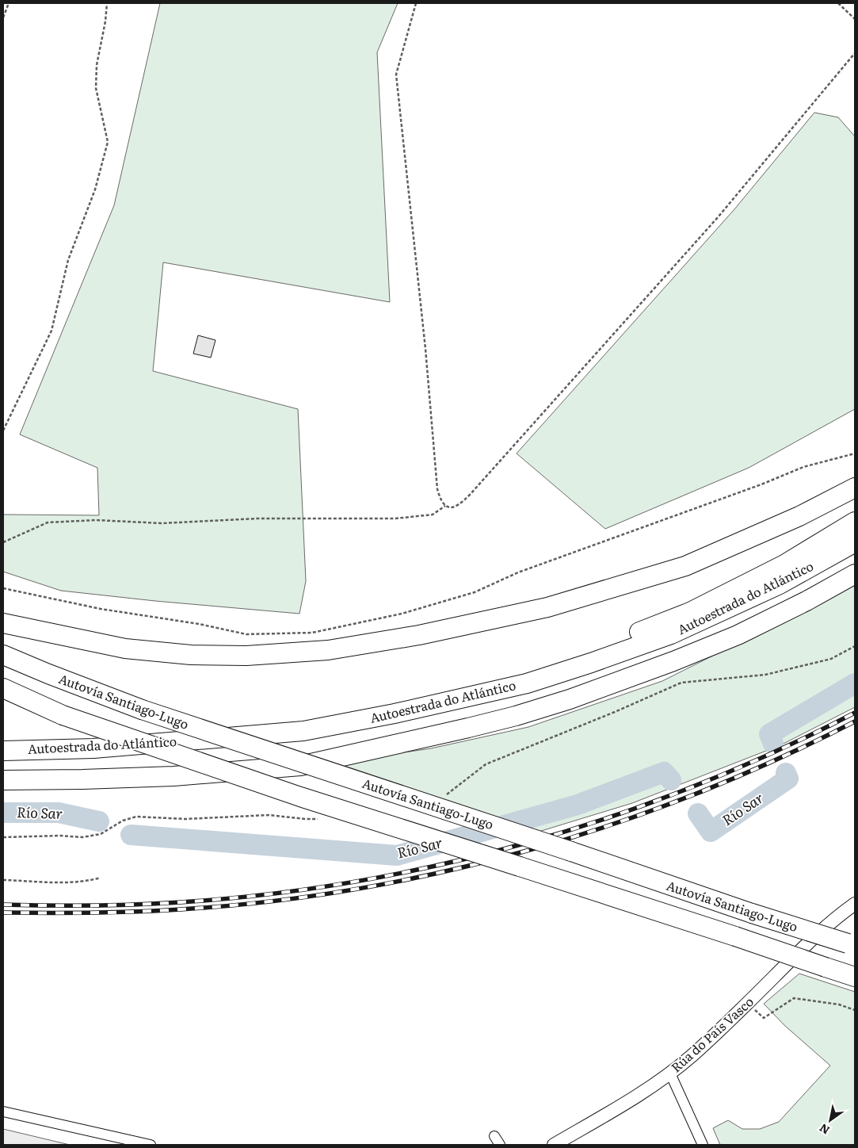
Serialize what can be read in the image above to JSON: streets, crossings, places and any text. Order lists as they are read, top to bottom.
{
  "streets": {
    "highway": ["Autoestrada do Atlántico", "Autovía Santiago-Lugo"],
    "street": ["Rúa do País Vasco"]
  },
  "water": ["Río Sar"],
  "north": "bottom left"
}
